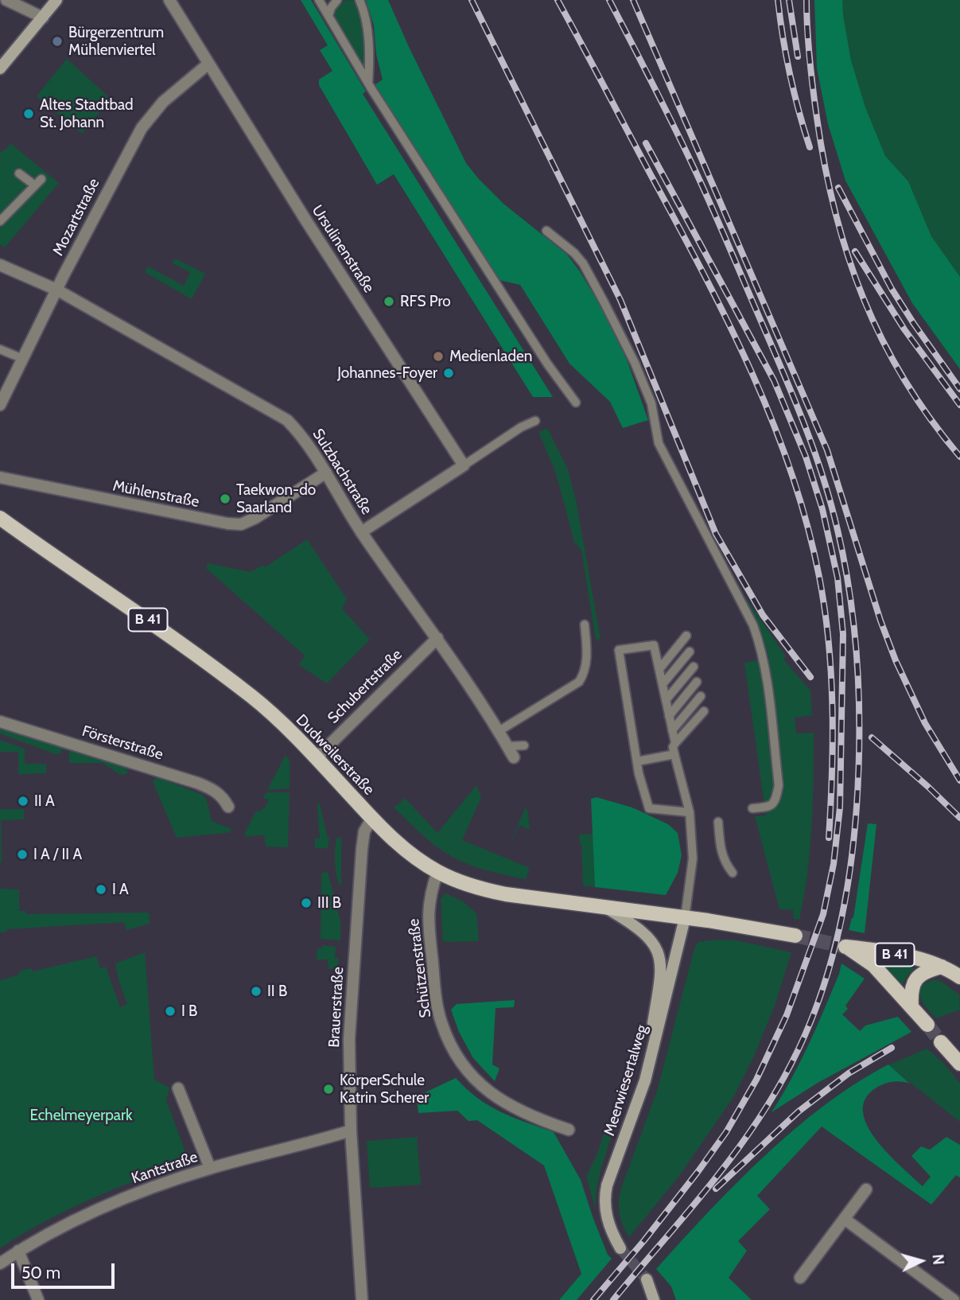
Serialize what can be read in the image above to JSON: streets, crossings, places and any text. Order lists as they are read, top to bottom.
{
  "streets": {
    "main road": ["B 41", "Dudweilerstraße", "Meerwiesertalweg"],
    "street": [
      "Mozartstraße",
      "Ursulinenstraße",
      "Sulzbachstraße",
      "Mühlenstraße",
      "Schubertstraße",
      "Försterstraße",
      "Schützenstraße",
      "Brauerstraße",
      "Kantstraße"
    ]
  },
  "crossings": [
    ["Mozartstraße", "Ursulinenstraße"],
    ["Mozartstraße", "Sulzbachstraße"],
    ["Sulzbachstraße", "Mühlenstraße"],
    ["Sulzbachstraße", "Schubertstraße"],
    ["B 41", "Dudweilerstraße"],
    ["B 41", "Meerwiesertalweg"],
    ["Schubertstraße", "Dudweilerstraße"],
    ["Dudweilerstraße", "Schützenstraße"],
    ["Dudweilerstraße", "Brauerstraße"],
    ["Dudweilerstraße", "Meerwiesertalweg"],
    ["Brauerstraße", "Kantstraße"]
  ],
  "parks": ["Echelmeyerpark"],
  "places": [
    "Bürgerzentrum Mühlenviertel",
    "Altes Stadtbad St. Johann",
    "RFS Pro",
    "Medienladen",
    "Johannes-Foyer",
    "Taekwon-do Saarland",
    "II A",
    "I A / II A",
    "I A",
    "III B",
    "II B",
    "I B",
    "KörperSchule Katrin Scherer"
  ],
  "scale_bar": "50 m",
  "north": "right"
}
